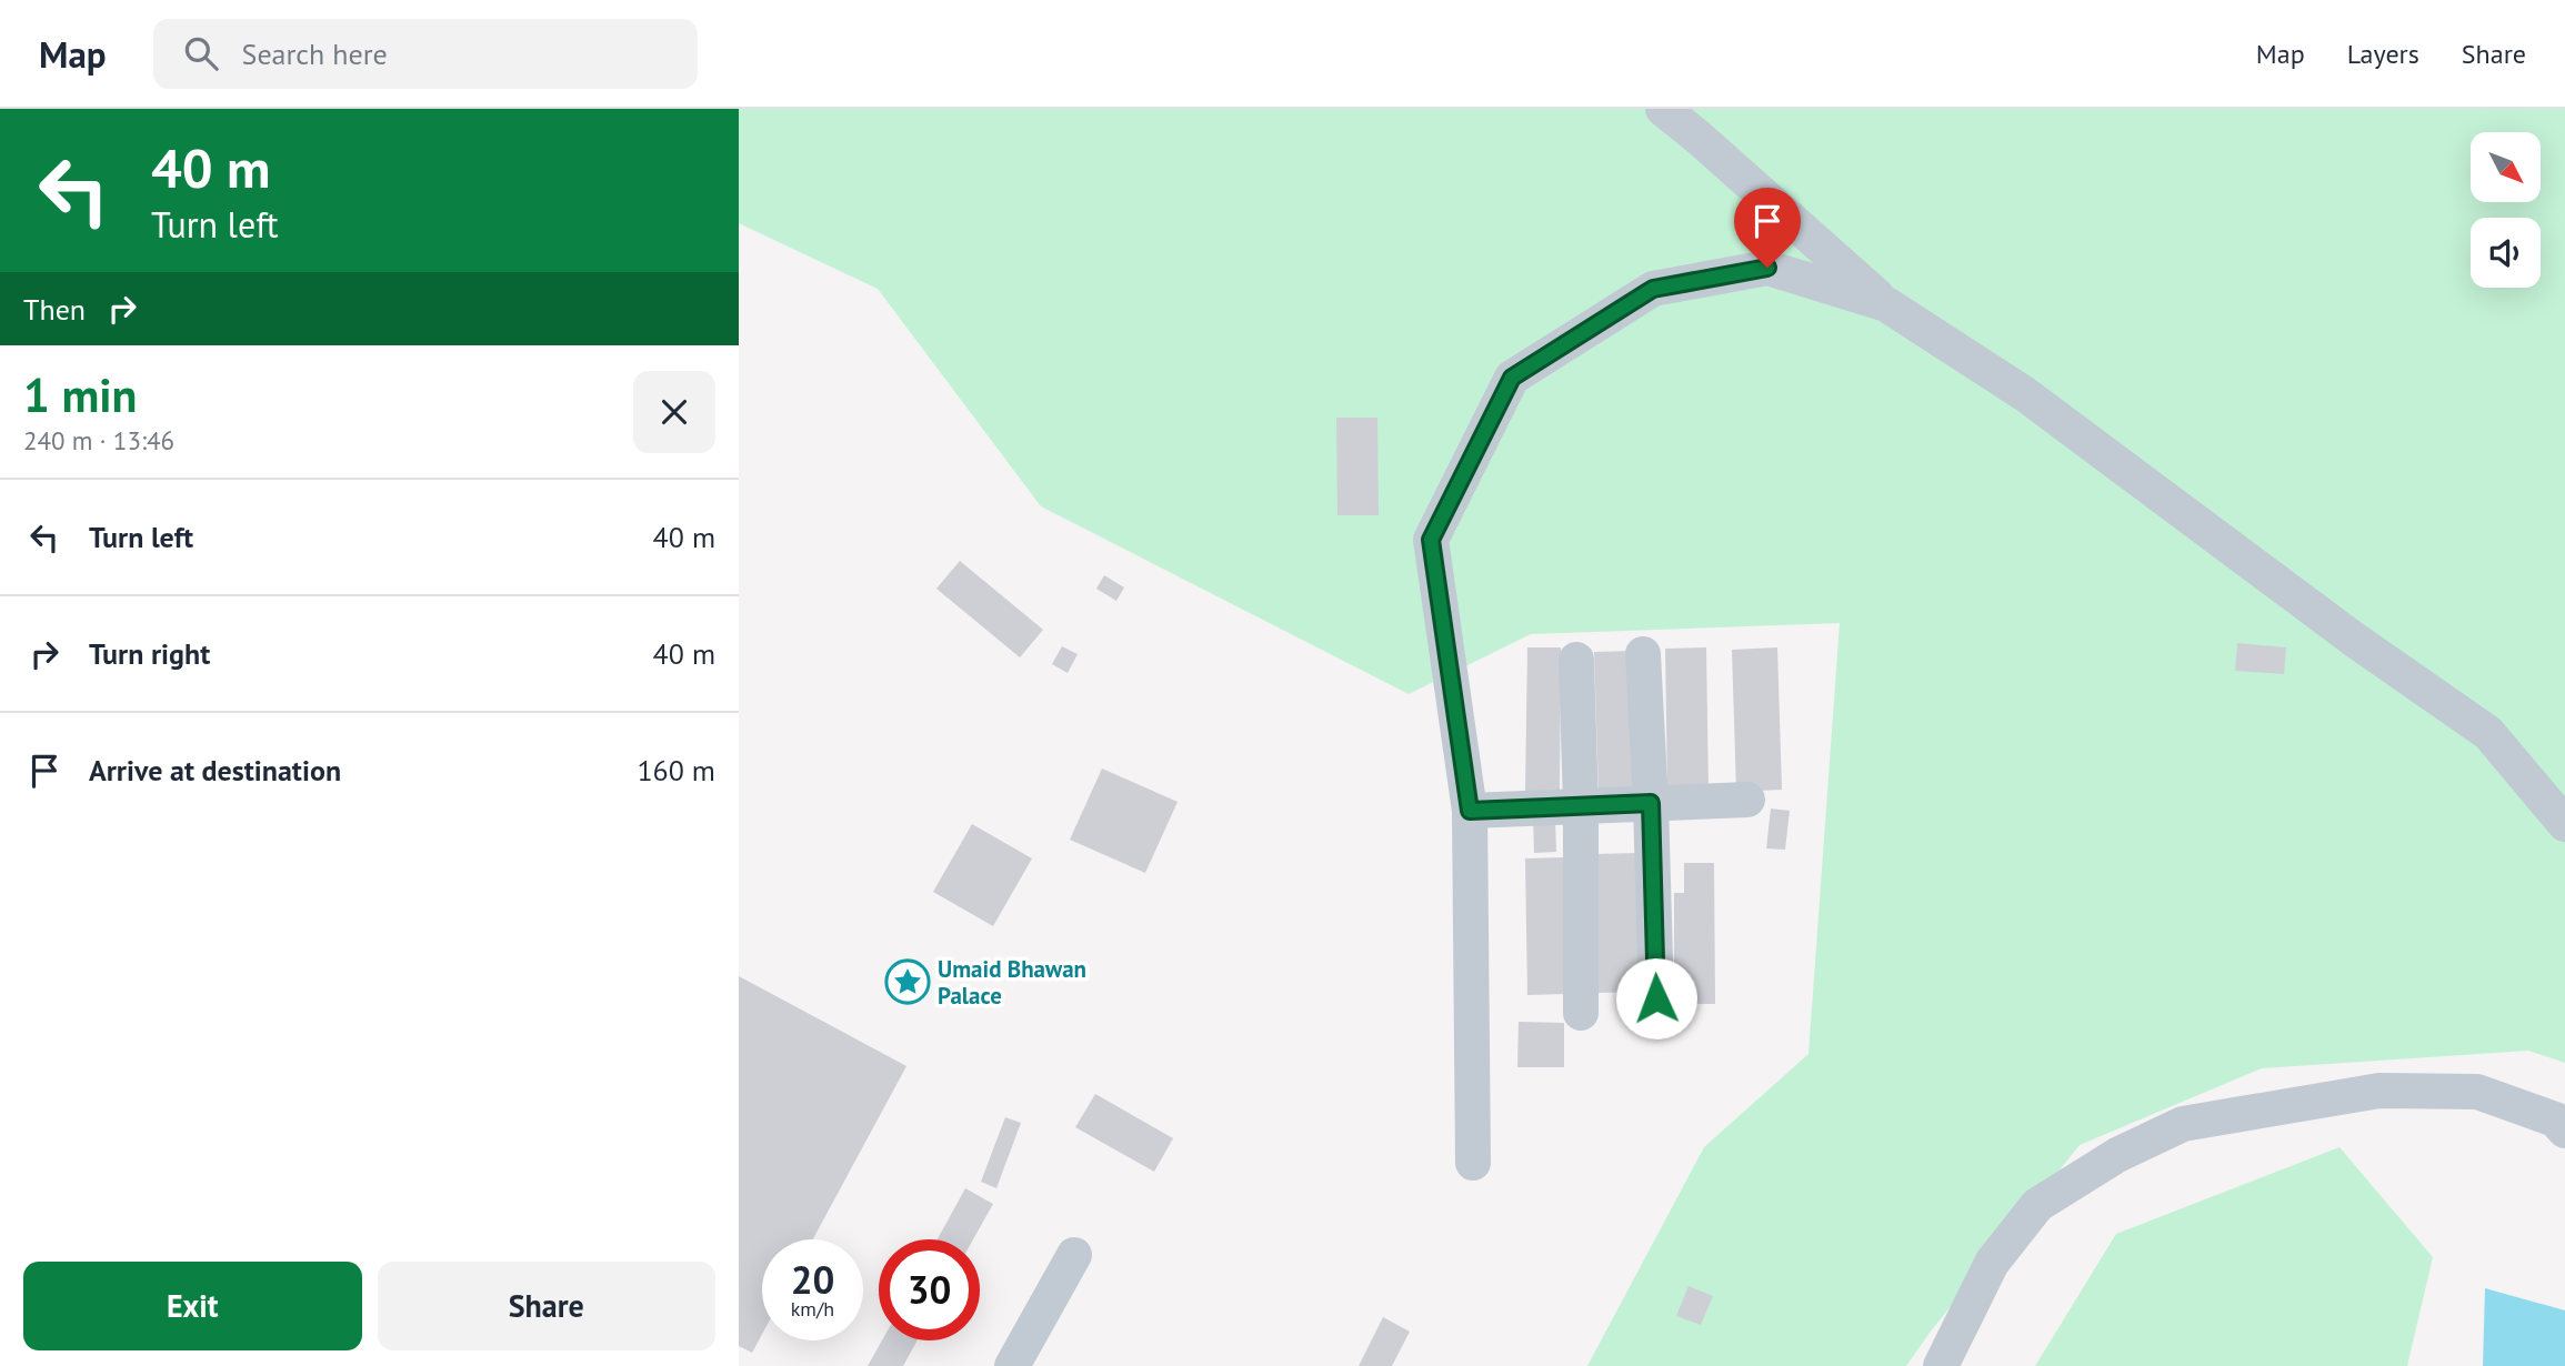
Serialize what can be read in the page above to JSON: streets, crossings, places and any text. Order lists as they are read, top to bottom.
{
  "places": {
    "place": ["Umaid Bhawan Palace"]
  },
  "north": "bottom right",
  "page": {
    "header": "Map",
    "search": "Search here",
    "nav": ["Map", "Layers", "Share"],
    "turn": ["40 m", "Turn left"],
    "then": "Then",
    "heading": ["1 min", "240 m · 13:46"],
    "list": [
      {
        "name": "Turn left",
        "value": "40 m"
      },
      {
        "name": "Turn right",
        "value": "40 m"
      },
      {
        "name": "Arrive at destination",
        "value": "160 m"
      }
    ],
    "speed": "20 km/h",
    "limit": "30",
    "buttons": ["Exit", "Share"]
  }
}
